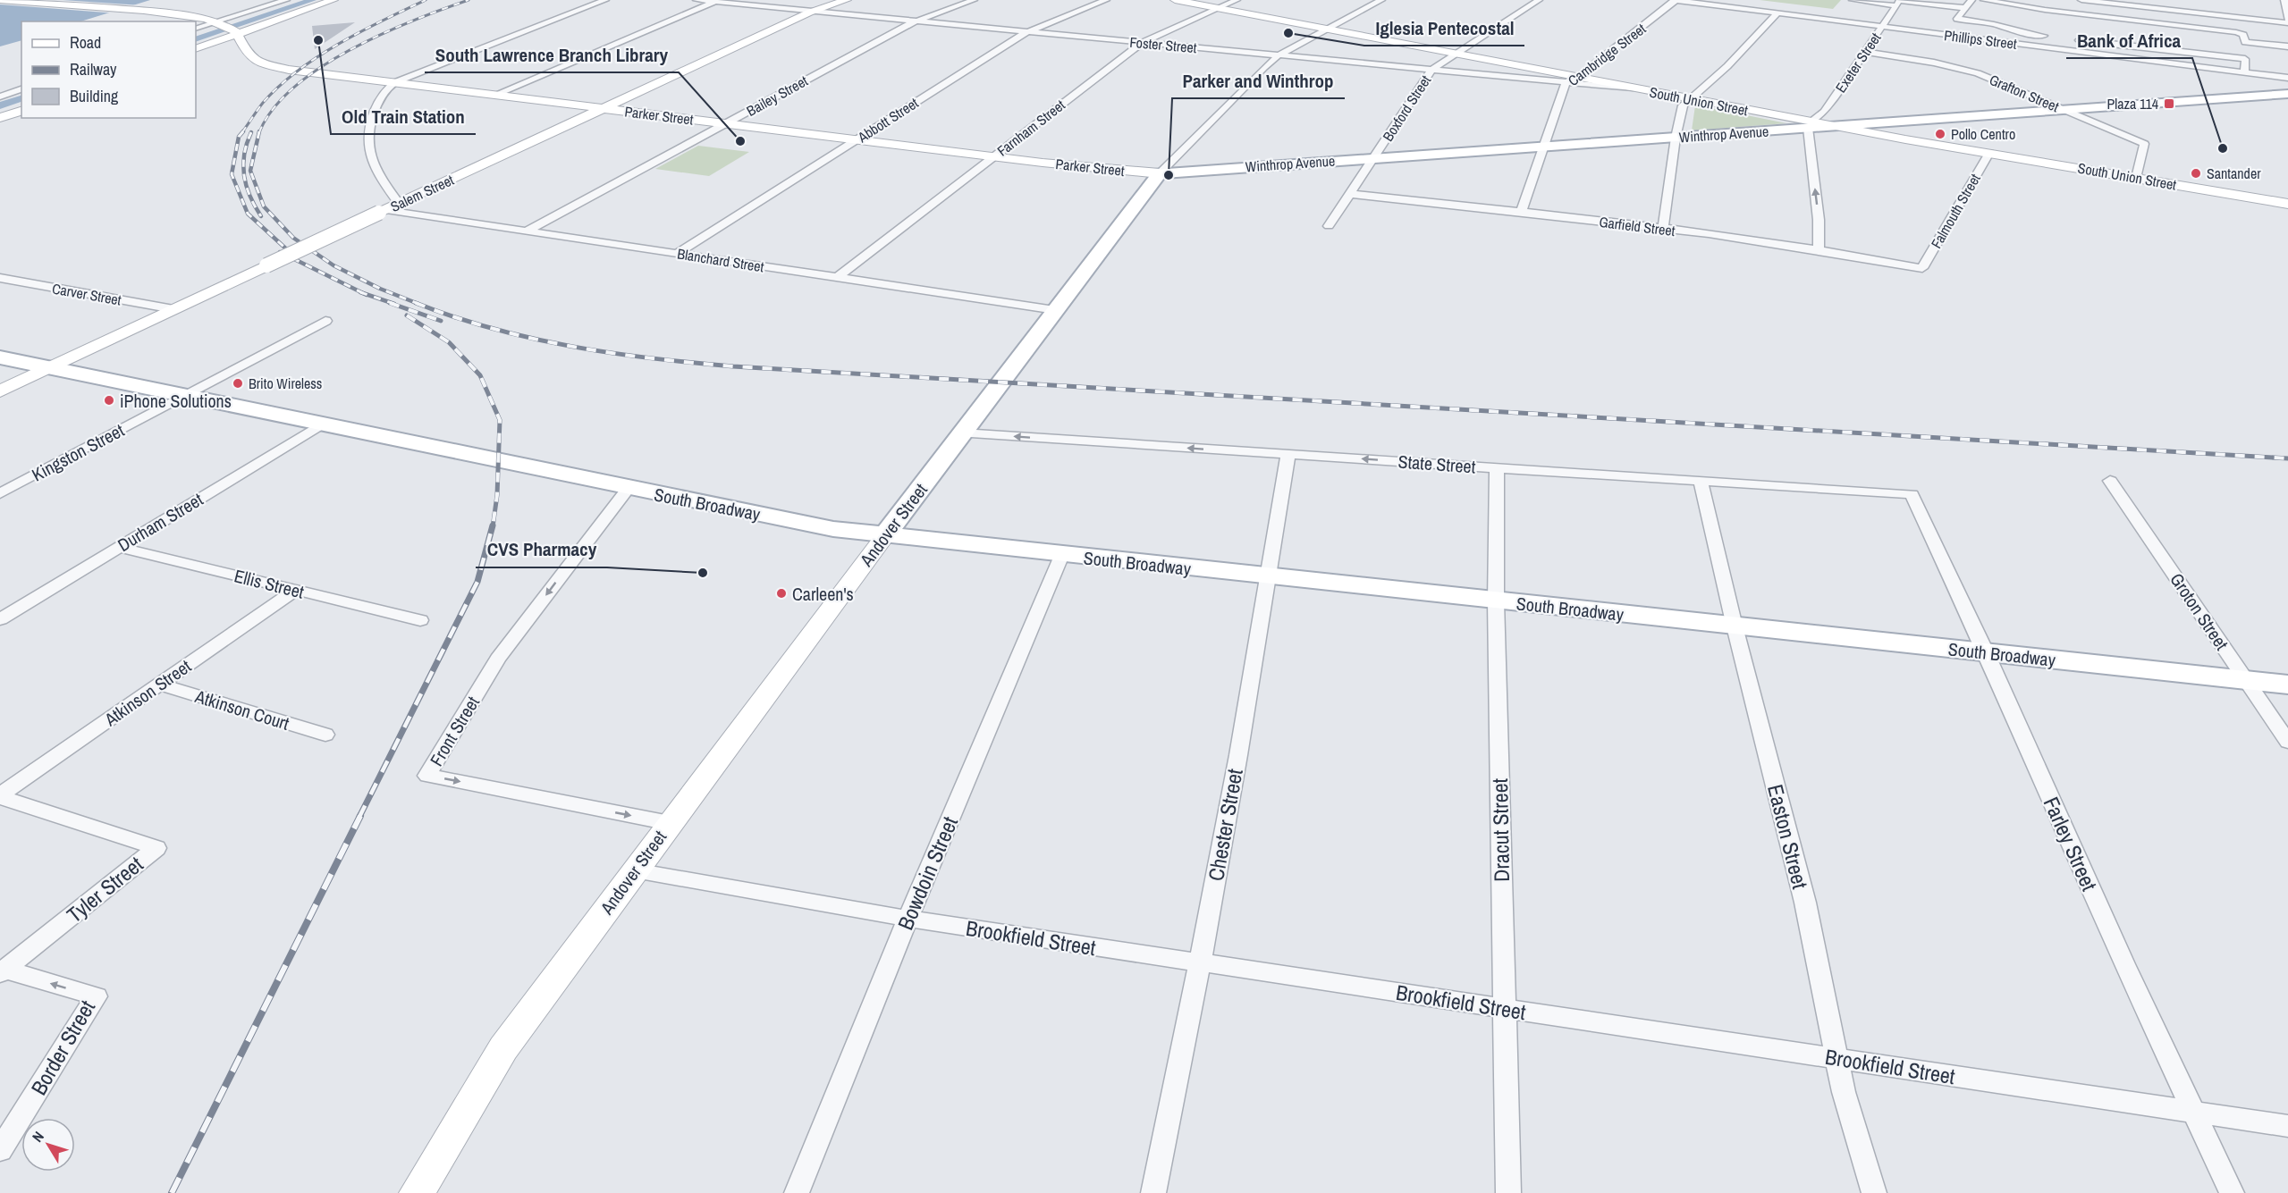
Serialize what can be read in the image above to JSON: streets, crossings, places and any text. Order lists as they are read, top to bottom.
{
  "streets": {
    "main road": [
      "South Union Street",
      "Parker Street",
      "Winthrop Avenue",
      "Salem Street",
      "South Broadway",
      "Andover Street"
    ],
    "street": [
      "Phillips Street",
      "Foster Street",
      "Cambridge Street",
      "Exeter Street",
      "Grafton Street",
      "Bailey Street",
      "Boxford Street",
      "Abbott Street",
      "Farnham Street",
      "Falmouth Street",
      "Garfield Street",
      "Blanchard Street",
      "Carver Street",
      "Kingston Street",
      "State Street",
      "Durham Street",
      "Ellis Street",
      "Groton Street",
      "Atkinson Street",
      "Atkinson Court",
      "Front Street",
      "Chester Street",
      "Dracut Street",
      "Easton Street",
      "Farley Street",
      "Bowdoin Street",
      "Tyler Street",
      "Brookfield Street",
      "Border Street"
    ]
  },
  "crossings": [
    ["Phillips Street", "Cambridge Street"],
    ["Phillips Street", "Exeter Street"],
    ["Foster Street", "Cambridge Street"],
    ["Foster Street", "Bailey Street"],
    ["Foster Street", "South Union Street"],
    ["Foster Street", "Boxford Street"],
    ["Foster Street", "Abbott Street"],
    ["Foster Street", "Farnham Street"],
    ["Foster Street", "Salem Street"],
    ["Foster Street", "Andover Street"],
    ["Cambridge Street", "South Union Street"],
    ["Cambridge Street", "Winthrop Avenue"],
    ["Cambridge Street", "Garfield Street"],
    ["Exeter Street", "Grafton Street"],
    ["Exeter Street", "South Union Street"],
    ["Exeter Street", "Winthrop Avenue"],
    ["Grafton Street", "South Union Street"],
    ["Grafton Street", "Winthrop Avenue"],
    ["Bailey Street", "Parker Street"],
    ["Bailey Street", "Blanchard Street"],
    ["South Union Street", "Boxford Street"],
    ["South Union Street", "Farnham Street"],
    ["South Union Street", "Winthrop Avenue"],
    ["South Union Street", "Falmouth Street"],
    ["South Union Street", "Andover Street"],
    ["Boxford Street", "Winthrop Avenue"],
    ["Boxford Street", "Garfield Street"],
    ["Parker Street", "Abbott Street"],
    ["Parker Street", "Farnham Street"],
    ["Parker Street", "Winthrop Avenue"],
    ["Parker Street", "Salem Street"],
    ["Parker Street", "Andover Street"],
    ["Abbott Street", "Blanchard Street"],
    ["Farnham Street", "Blanchard Street"],
    ["Winthrop Avenue", "Andover Street"],
    ["Salem Street", "Blanchard Street"],
    ["Salem Street", "Carver Street"],
    ["Salem Street", "South Broadway"],
    ["Falmouth Street", "Garfield Street"],
    ["Blanchard Street", "Andover Street"],
    ["Kingston Street", "South Broadway"],
    ["State Street", "Andover Street"],
    ["State Street", "Chester Street"],
    ["State Street", "Dracut Street"],
    ["State Street", "Easton Street"],
    ["State Street", "Farley Street"],
    ["South Broadway", "Durham Street"],
    ["South Broadway", "Andover Street"],
    ["South Broadway", "Groton Street"],
    ["South Broadway", "Front Street"],
    ["South Broadway", "Chester Street"],
    ["South Broadway", "Dracut Street"],
    ["South Broadway", "Easton Street"],
    ["South Broadway", "Farley Street"],
    ["South Broadway", "Bowdoin Street"],
    ["Durham Street", "Ellis Street"],
    ["Andover Street", "Front Street"],
    ["Andover Street", "Brookfield Street"],
    ["Ellis Street", "Atkinson Street"],
    ["Atkinson Street", "Atkinson Court"],
    ["Atkinson Street", "Tyler Street"],
    ["Chester Street", "Brookfield Street"],
    ["Dracut Street", "Brookfield Street"],
    ["Easton Street", "Brookfield Street"],
    ["Farley Street", "Brookfield Street"],
    ["Bowdoin Street", "Brookfield Street"],
    ["Tyler Street", "Border Street"]
  ],
  "one_way": ["State Street"],
  "places": {
    "other": [
      "Iglesia Pentecostal",
      "Old Train Station",
      "Pollo Centro",
      "South Lawrence Branch Library",
      "Bank of Africa",
      "Santander",
      "Parker and Winthrop",
      "Brito Wireless",
      "iPhone Solutions",
      "CVS Pharmacy",
      "Carleen's"
    ],
    "transit": ["Plaza 114"]
  },
  "legend": ["Road", "Railway", "Building"],
  "north": "top left"
}
